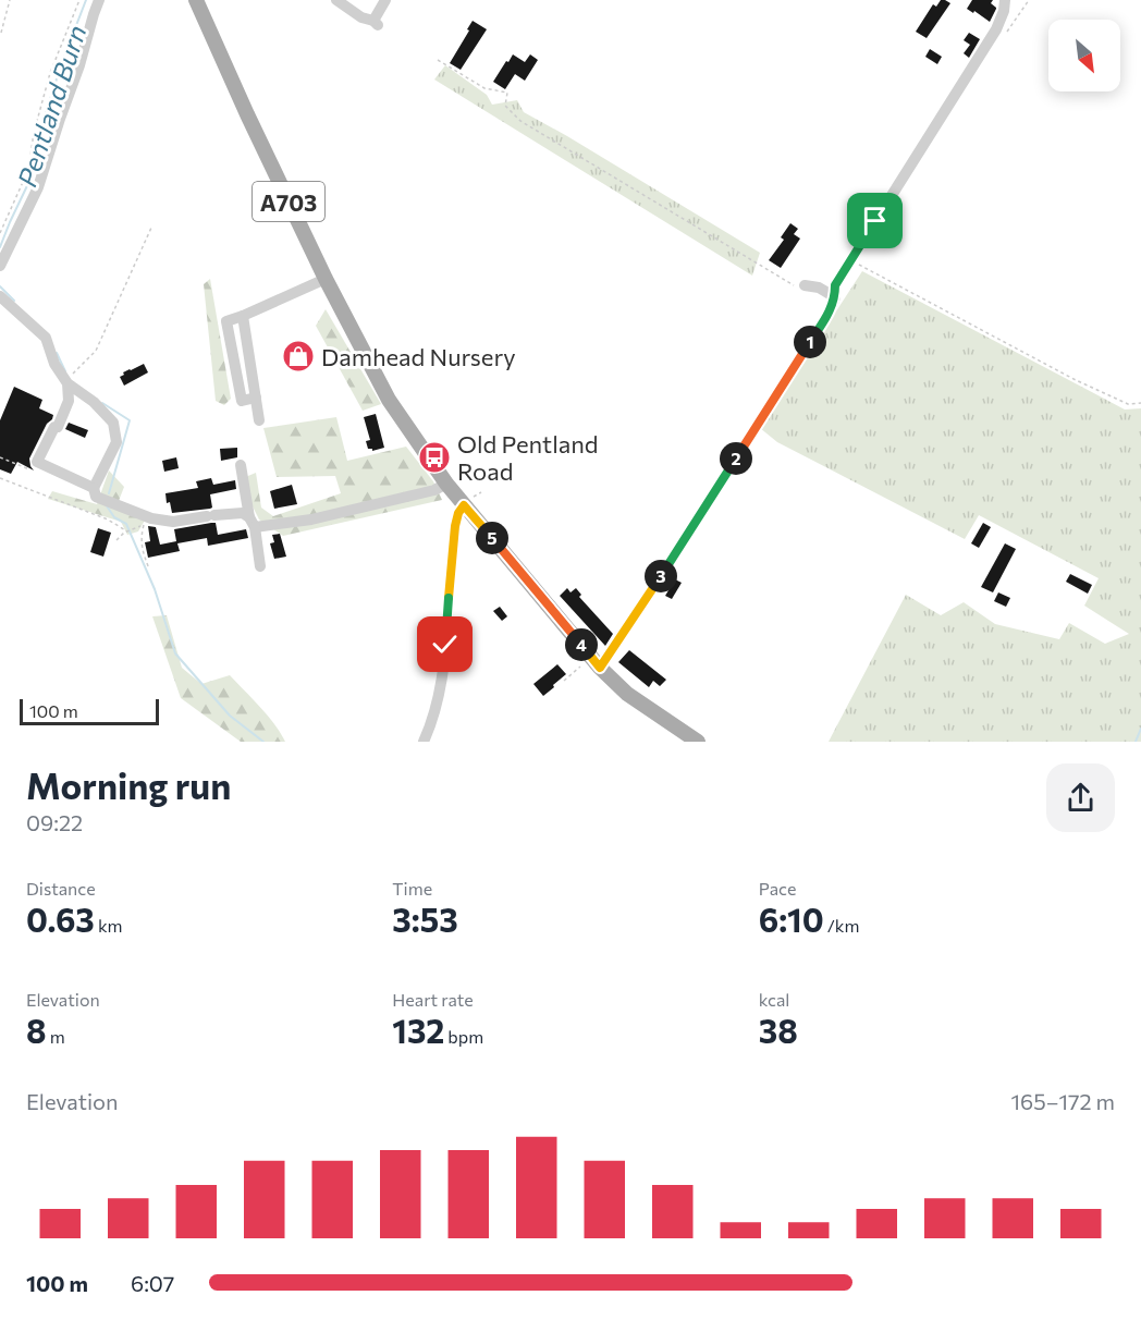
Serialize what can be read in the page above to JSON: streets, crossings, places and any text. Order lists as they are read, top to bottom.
{
  "streets": {
    "main road": ["A703"]
  },
  "water": ["Pentland Burn"],
  "places": {
    "shop": ["Damhead Nursery"],
    "bus stop": ["Old Pentland Road"]
  },
  "scale_bar": "100 m",
  "north": "bottom right",
  "page": {
    "pins": [
      "1",
      "2",
      "5",
      "3",
      "4"
    ],
    "scale": "100 m",
    "heading": ["Morning run", "09:22"],
    "stats": [
      ["Distance", "0.63 km"],
      ["Time", "3:53"],
      ["Pace", "6:10 /km"],
      ["Elevation", "8 m"],
      ["Heart rate", "132 bpm"],
      ["kcal", "38"]
    ],
    "chart": ["Elevation", "165–172 m"],
    "list": [
      {
        "name": "100 m",
        "note": "6:07"
      }
    ]
  }
}
